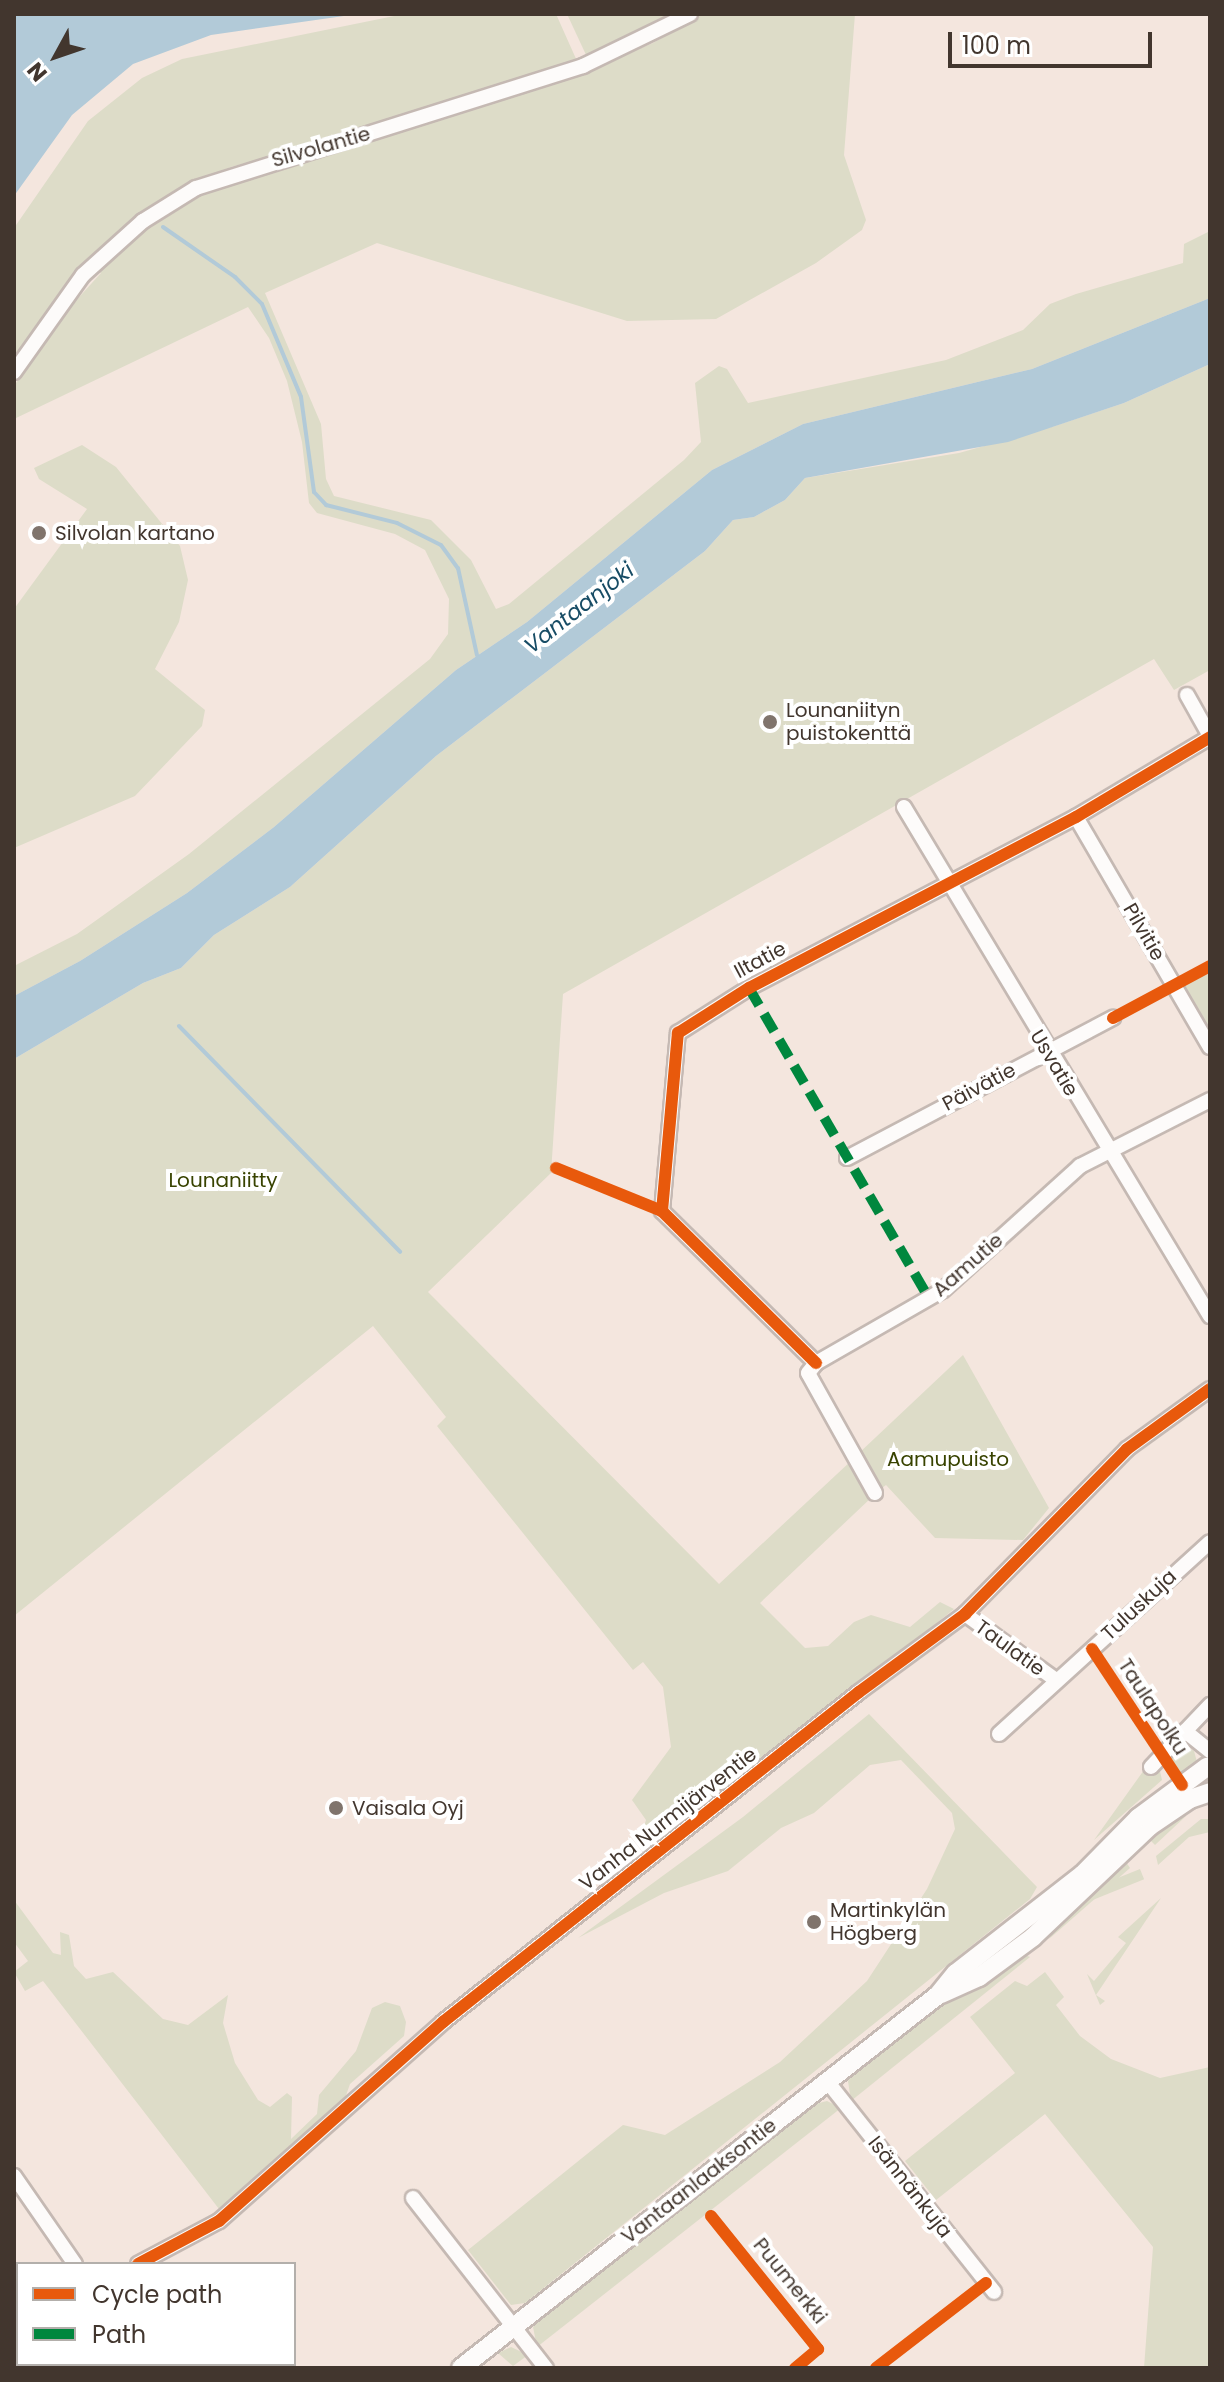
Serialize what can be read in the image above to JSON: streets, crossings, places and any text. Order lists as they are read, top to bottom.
{
  "streets": {
    "main road": ["Vantaanlaaksontie"],
    "street": [
      "Silvolantie",
      "Pilvitie",
      "Iltatie",
      "Usvatie",
      "Päivätie",
      "Aamutie",
      "Tuluskuja",
      "Taulatie",
      "Vanha Nurmijärventie",
      "Isännänkuja"
    ],
    "cycle path": ["Taulapolku", "Puumerkki"]
  },
  "crossings": [
    ["Pilvitie", "Iltatie"],
    ["Iltatie", "Usvatie"],
    ["Iltatie", "Aamutie"],
    ["Usvatie", "Päivätie"],
    ["Usvatie", "Aamutie"],
    ["Tuluskuja", "Taulatie"],
    ["Taulatie", "Vanha Nurmijärventie"],
    ["Vantaanlaaksontie", "Isännänkuja"]
  ],
  "water": ["Vantaanjoki"],
  "parks": ["Lounaniitty", "Aamupuisto"],
  "places": [
    "Silvolan kartano",
    "Lounaniityn puistokenttä",
    "Vaisala Oyj",
    "Martinkylän Högberg"
  ],
  "legend": ["Cycle path", "Path"],
  "scale_bar": "100 m",
  "north": "bottom left"
}
